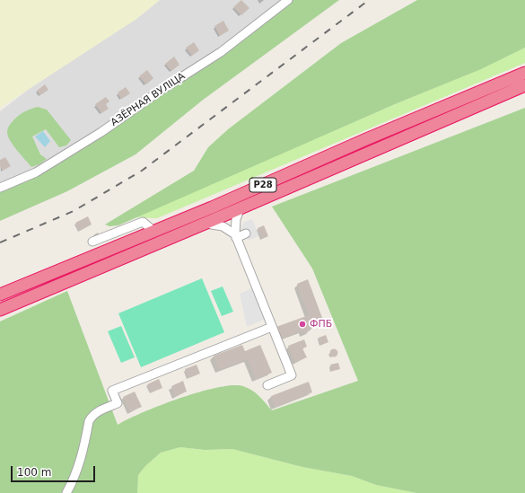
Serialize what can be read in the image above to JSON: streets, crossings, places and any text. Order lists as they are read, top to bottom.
{
  "streets": {
    "highway": ["Р28"],
    "street": ["АЗЁРНАЯ ВУЛІЦА"]
  },
  "places": ["ФПБ"],
  "scale_bar": "100 m"
}
